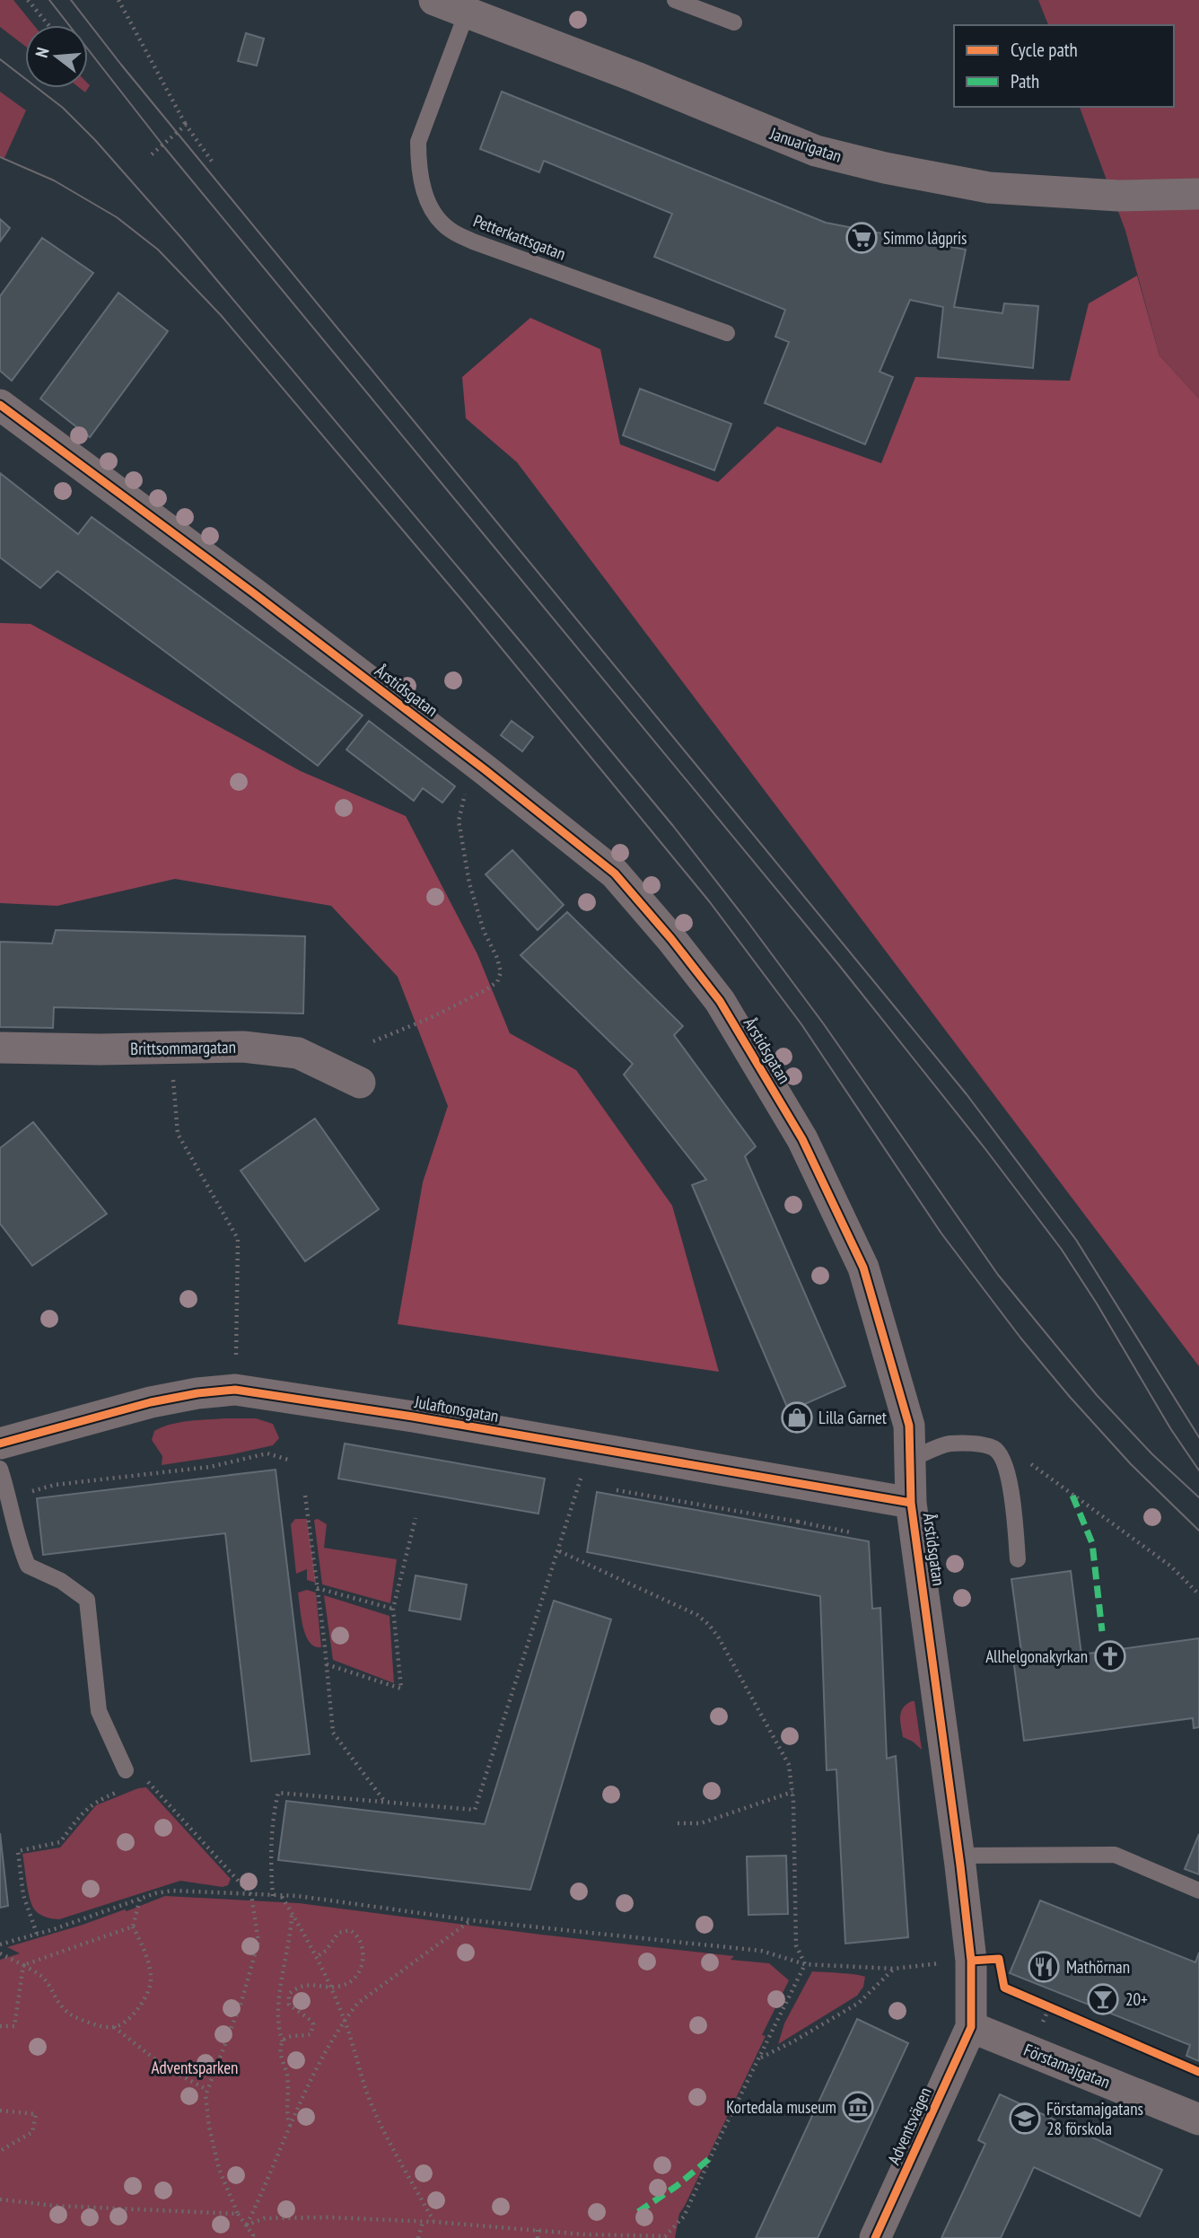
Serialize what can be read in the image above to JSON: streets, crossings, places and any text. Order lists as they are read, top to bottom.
{
  "streets": {
    "street": [
      "Januarigatan",
      "Årstidsgatan",
      "Brittsommargatan",
      "Julaftonsgatan",
      "Förstamajgatan",
      "Adventsvägen"
    ],
    "lane": ["Petterkattsgatan"]
  },
  "crossings": [
    ["Januarigatan", "Petterkattsgatan"],
    ["Årstidsgatan", "Julaftonsgatan"],
    ["Årstidsgatan", "Förstamajgatan"],
    ["Årstidsgatan", "Adventsvägen"],
    ["Förstamajgatan", "Adventsvägen"]
  ],
  "parks": ["Adventsparken"],
  "places": {
    "supermarket": ["Simmo lågpris"],
    "shop": ["Lilla Garnet"],
    "church": ["Allhelgonakyrkan"],
    "restaurant": ["Mathörnan"],
    "bar": ["20+"],
    "museum": ["Kortedala museum"],
    "school or university": ["Förstamajgatans 28 förskola"]
  },
  "legend": ["Cycle path", "Path"],
  "north": "left"
}
